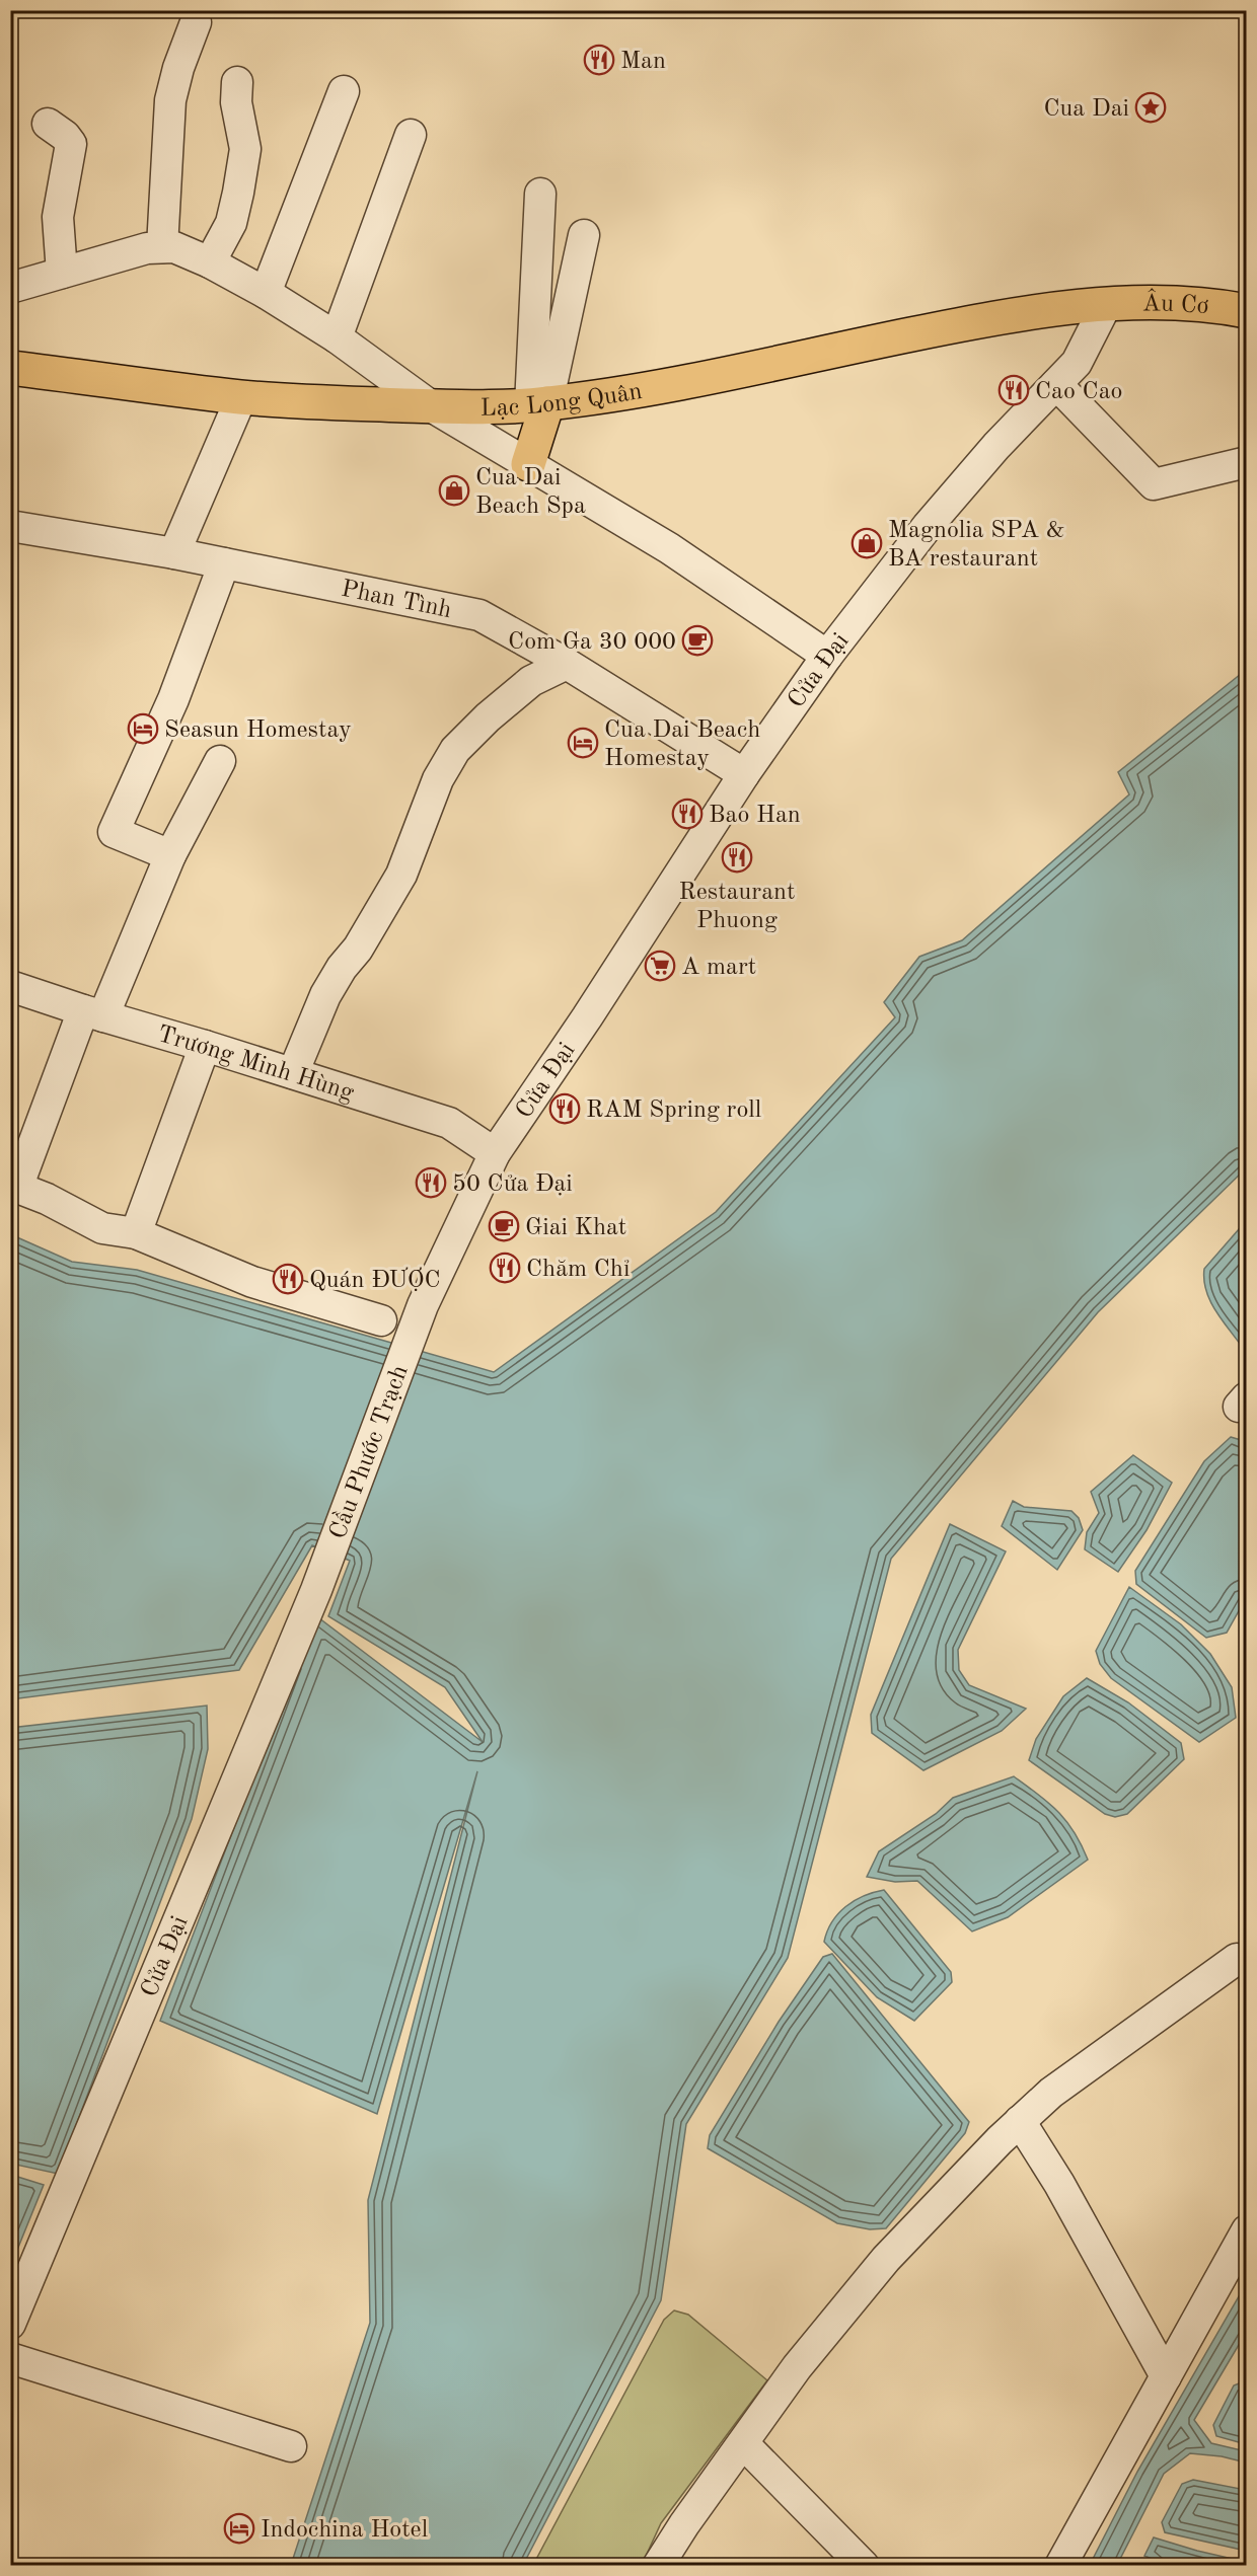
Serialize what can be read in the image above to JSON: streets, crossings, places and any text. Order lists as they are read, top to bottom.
{
  "streets": {
    "main road": ["Âu Cơ", "Lạc Long Quân"],
    "street": [
      "Phan Tình",
      "Cửa Đại",
      "Trương Minh Hùng",
      "Cầu Phước Trạch"
    ]
  },
  "crossings": [
    ["Âu Cơ", "Lạc Long Quân"],
    ["Âu Cơ", "Cửa Đại"],
    ["Lạc Long Quân", "Cửa Đại"],
    ["Phan Tình", "Cửa Đại"],
    ["Cửa Đại", "Trương Minh Hùng"],
    ["Cửa Đại", "Cầu Phước Trạch"]
  ],
  "places": {
    "restaurant": [
      "Man",
      "Cao Cao",
      "Bao Han",
      "Restaurant Phuong",
      "RAM Spring roll",
      "50 Cửa Đại",
      "Chăm Chỉ",
      "Quán ĐƯỢC"
    ],
    "place": ["Cua Dai"],
    "shop": ["Cua Dai Beach Spa", "Magnolia SPA & BA restaurant"],
    "cafe": ["Com Ga 30 000", "Giai Khat"],
    "hotel": ["Seasun Homestay", "Cua Dai Beach Homestay", "Indochina Hotel"],
    "supermarket": ["A mart"]
  }
}
